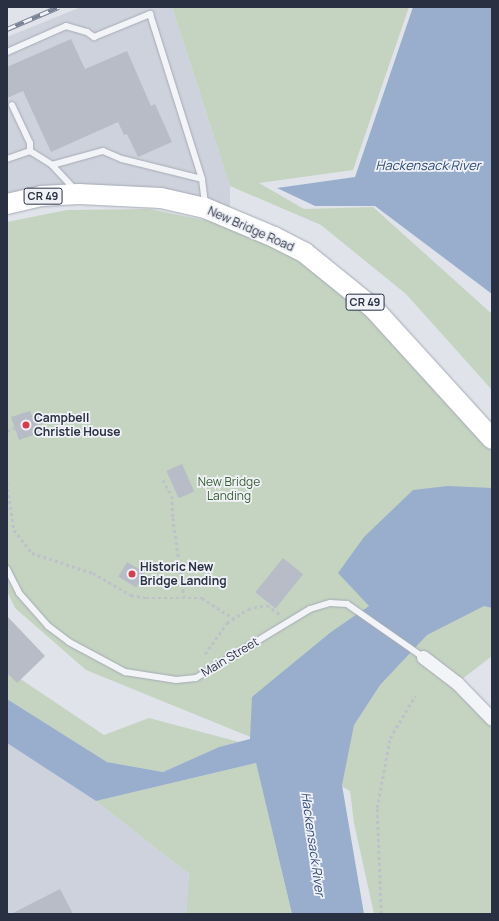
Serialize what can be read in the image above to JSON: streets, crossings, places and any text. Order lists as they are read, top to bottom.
{
  "streets": {
    "main road": ["CR 49", "New Bridge Road"],
    "lane": ["Main Street"]
  },
  "water": ["Hackensack River"],
  "parks": ["New Bridge Landing"],
  "places": ["Campbell Christie House", "Historic New Bridge Landing"]
}
